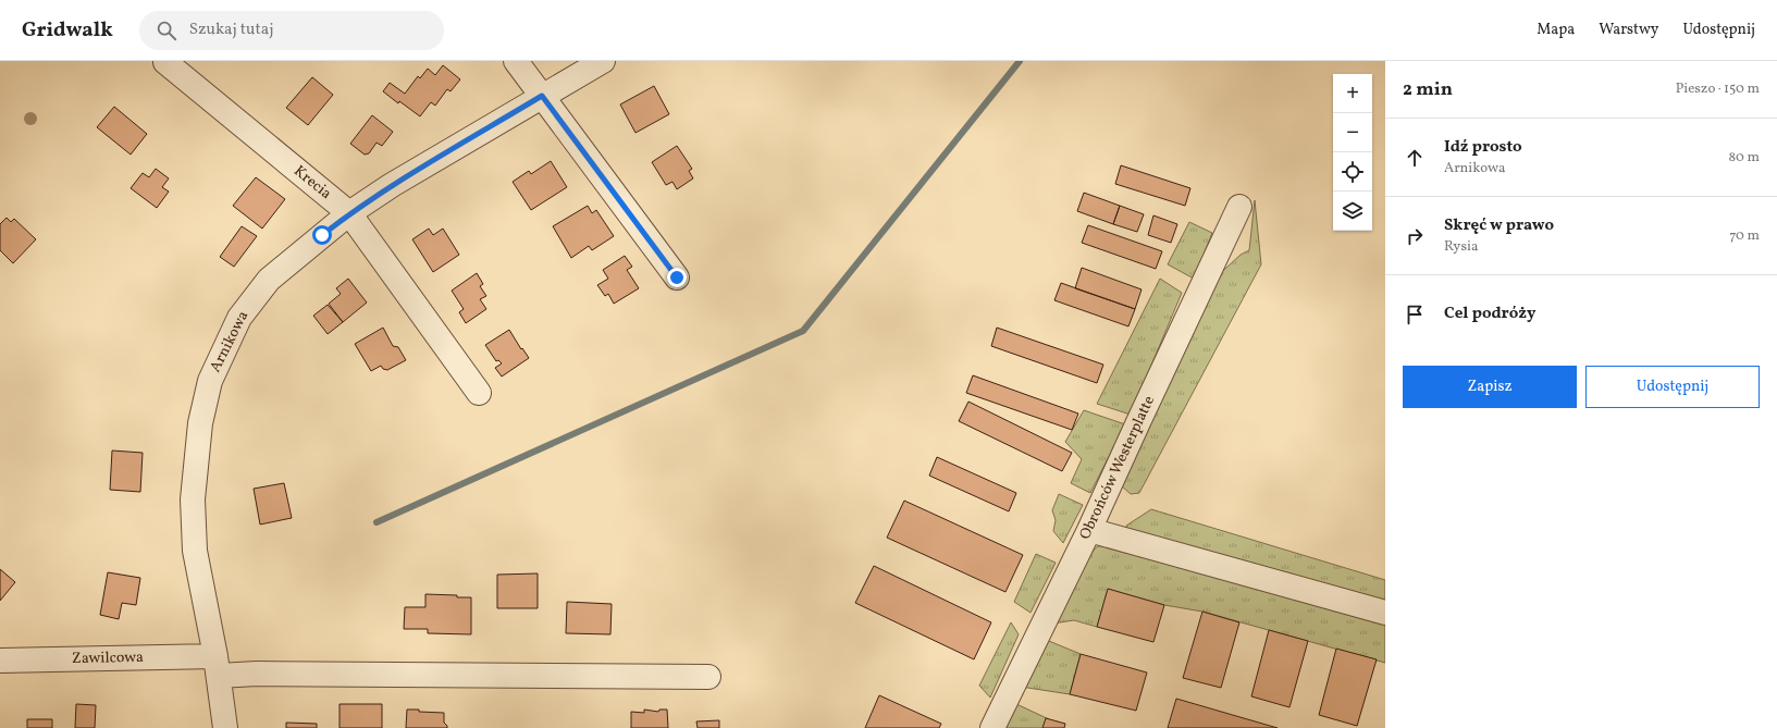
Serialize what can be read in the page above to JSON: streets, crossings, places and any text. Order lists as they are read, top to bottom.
{
  "streets": {
    "street": [
      "Krecia",
      "Arnikowa",
      "Obrońców Westerplatte",
      "Zawilcowa"
    ]
  },
  "crossings": [
    ["Krecia", "Arnikowa"],
    ["Arnikowa", "Zawilcowa"]
  ],
  "page": {
    "header": "Gridwalk",
    "search": "Szukaj tutaj",
    "nav": ["Mapa", "Warstwy", "Udostępnij"],
    "heading": ["2 min", "Pieszo · 150 m"],
    "map_buttons": ["+", "−"],
    "list": [
      ["Idź prosto", "Arnikowa", "80 m"],
      ["Skręć w prawo", "Rysia", "70 m"],
      "Cel podróży"
    ],
    "buttons": ["Zapisz", "Udostępnij"]
  }
}
